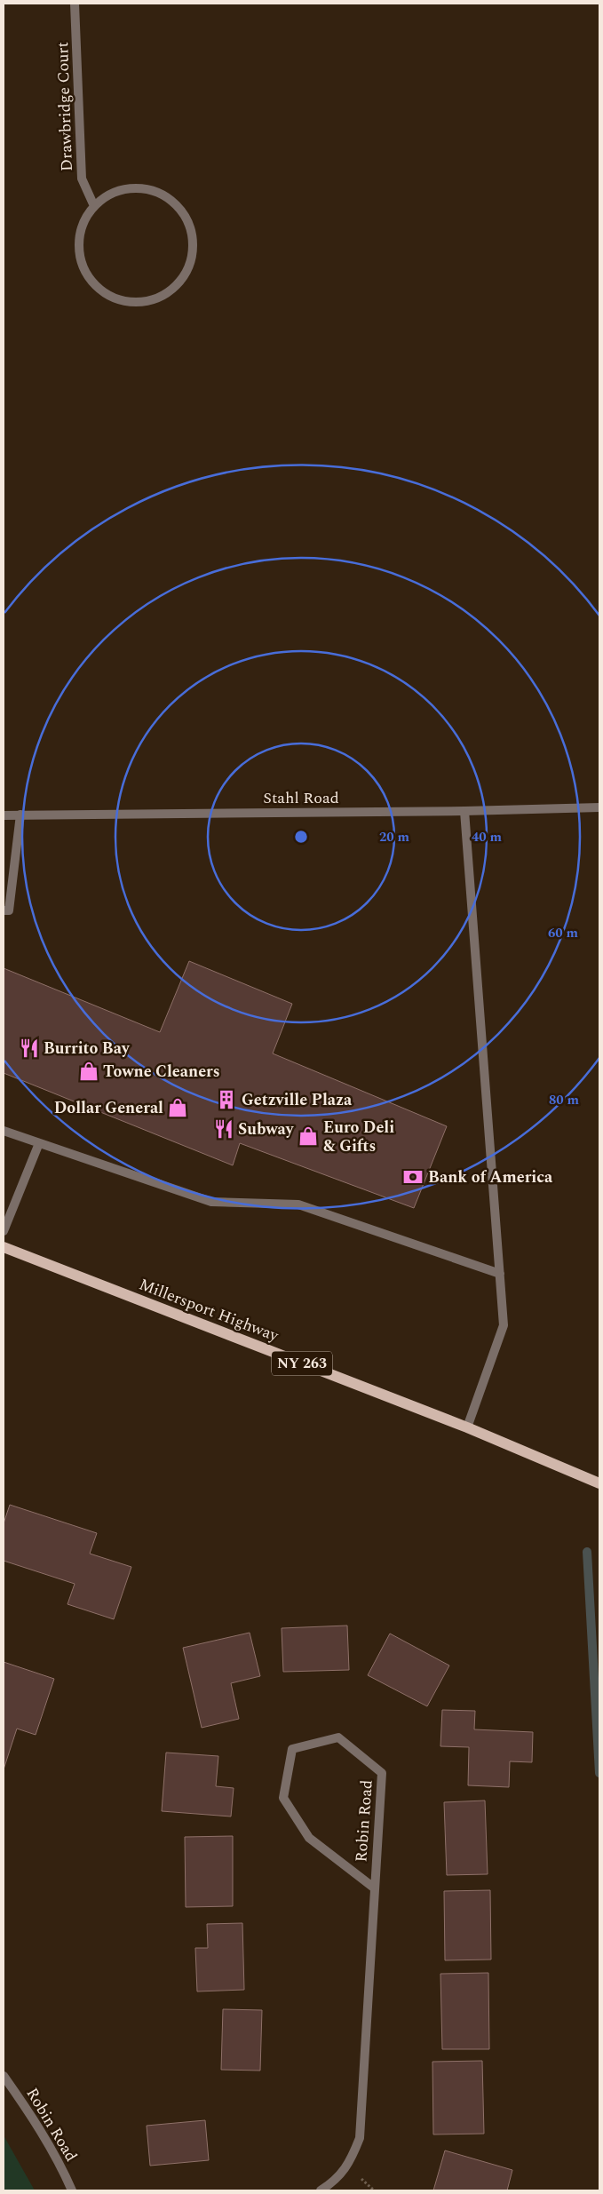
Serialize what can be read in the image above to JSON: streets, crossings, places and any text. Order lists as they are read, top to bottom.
{
  "streets": {
    "main road": ["Millersport Highway", "NY 263"],
    "street": ["Drawbridge Court", "Stahl Road", "Robin Road"]
  },
  "places": {
    "restaurant": ["Burrito Bay", "Subway"],
    "shop": ["Towne Cleaners", "Dollar General", "Euro Deli & Gifts"],
    "building": ["Getzville Plaza"],
    "bank": ["Bank of America"]
  },
  "rings": [
    "20 m",
    "40 m",
    "60 m",
    "80 m"
  ]
}
